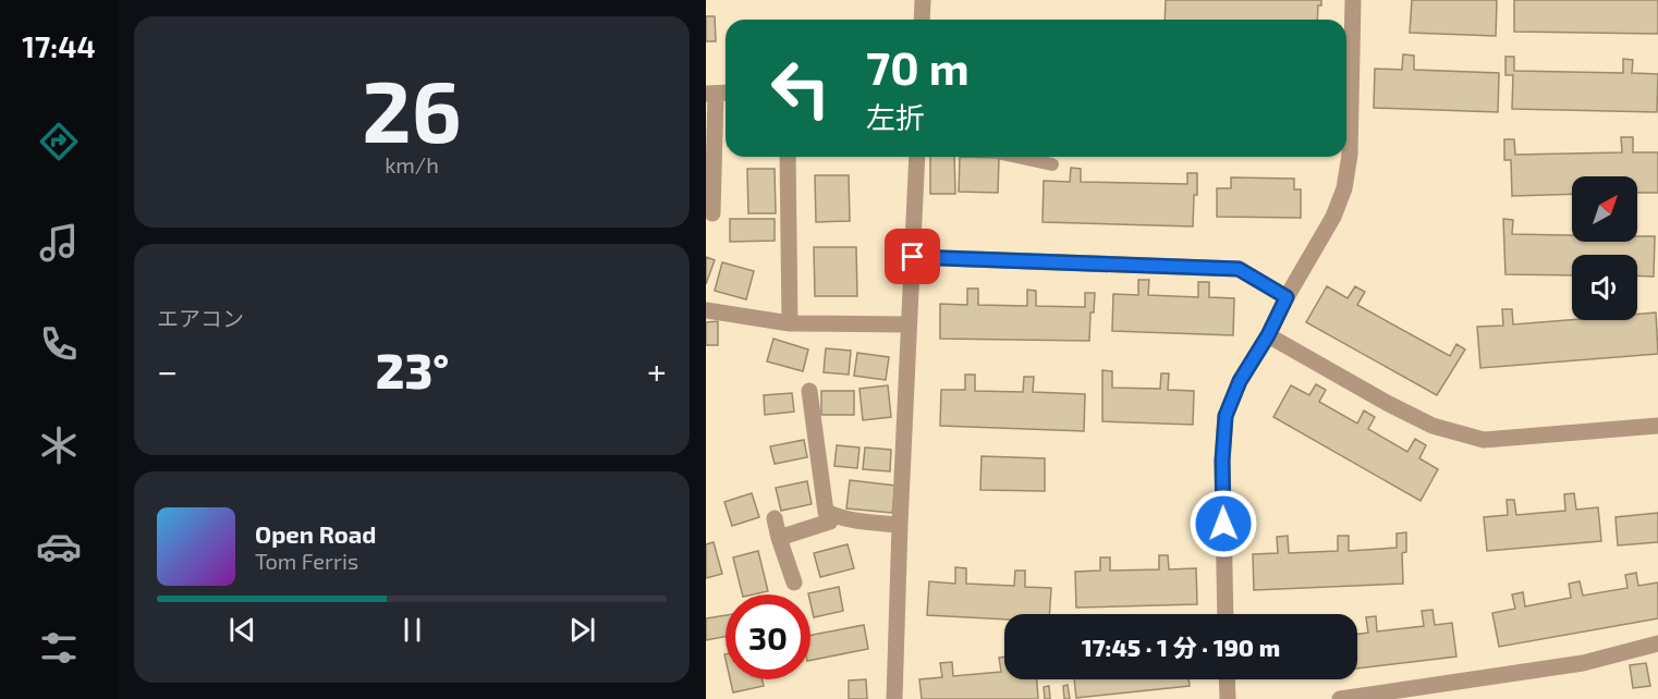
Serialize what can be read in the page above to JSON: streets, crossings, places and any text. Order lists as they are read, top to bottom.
{
  "north": "top right",
  "page": {
    "tabs": "17:44",
    "tile": [
      ["26", "km/h"],
      "エアコン"
    ],
    "turn": ["70 m", "左折"],
    "heat": ["−", "23°", "+"],
    "song": ["Open Road", "Tom Ferris"],
    "limit": "30",
    "trip": "17:45 · 1 分 · 190 m"
  }
}
